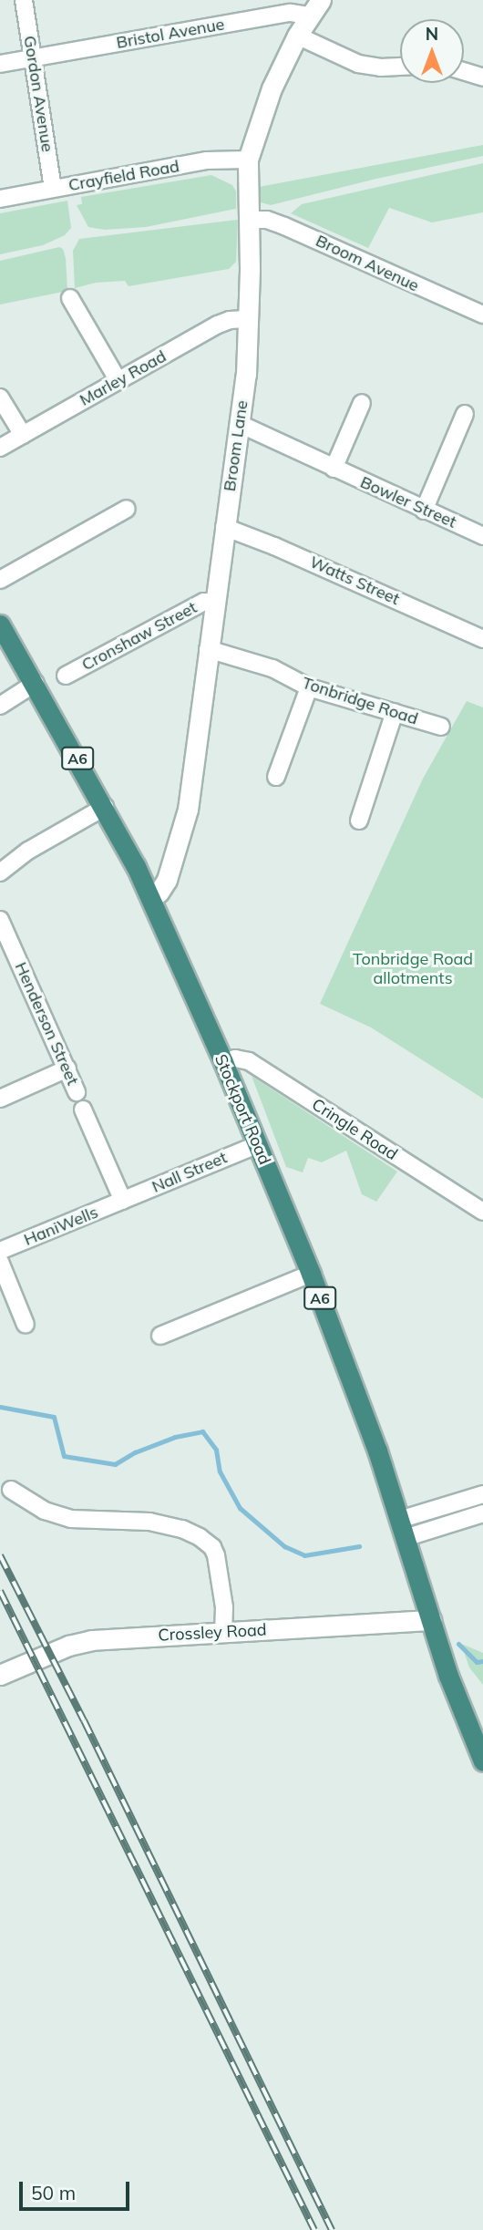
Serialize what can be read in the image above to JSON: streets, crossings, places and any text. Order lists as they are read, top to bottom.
{
  "streets": {
    "highway": ["A6", "Stockport Road"],
    "main road": ["Broom Lane", "Crossley Road"],
    "street": [
      "Bristol Avenue",
      "Gordon Avenue",
      "Crayfield Road",
      "Broom Avenue",
      "Marley Road",
      "Bowler Street",
      "Watts Street",
      "Cronshaw Street",
      "Tonbridge Road",
      "Henderson Street",
      "Cringle Road",
      "Nall Street",
      "HaniWells"
    ]
  },
  "crossings": [
    ["Bristol Avenue", "Gordon Avenue"],
    ["Bristol Avenue", "Broom Lane"],
    ["Gordon Avenue", "Crayfield Road"],
    ["Crayfield Road", "Broom Lane"],
    ["Broom Avenue", "Broom Lane"],
    ["Marley Road", "Broom Lane"],
    ["Broom Lane", "Bowler Street"],
    ["Broom Lane", "Watts Street"],
    ["Broom Lane", "Cronshaw Street"],
    ["Broom Lane", "Tonbridge Road"],
    ["Broom Lane", "Stockport Road"],
    ["A6", "Stockport Road"],
    ["A6", "Crossley Road"],
    ["Stockport Road", "Cringle Road"],
    ["Stockport Road", "Nall Street"],
    ["Stockport Road", "Crossley Road"],
    ["Nall Street", "HaniWells"]
  ],
  "parks": ["Tonbridge Road allotments"],
  "scale_bar": "50 m",
  "north": "top"
}
